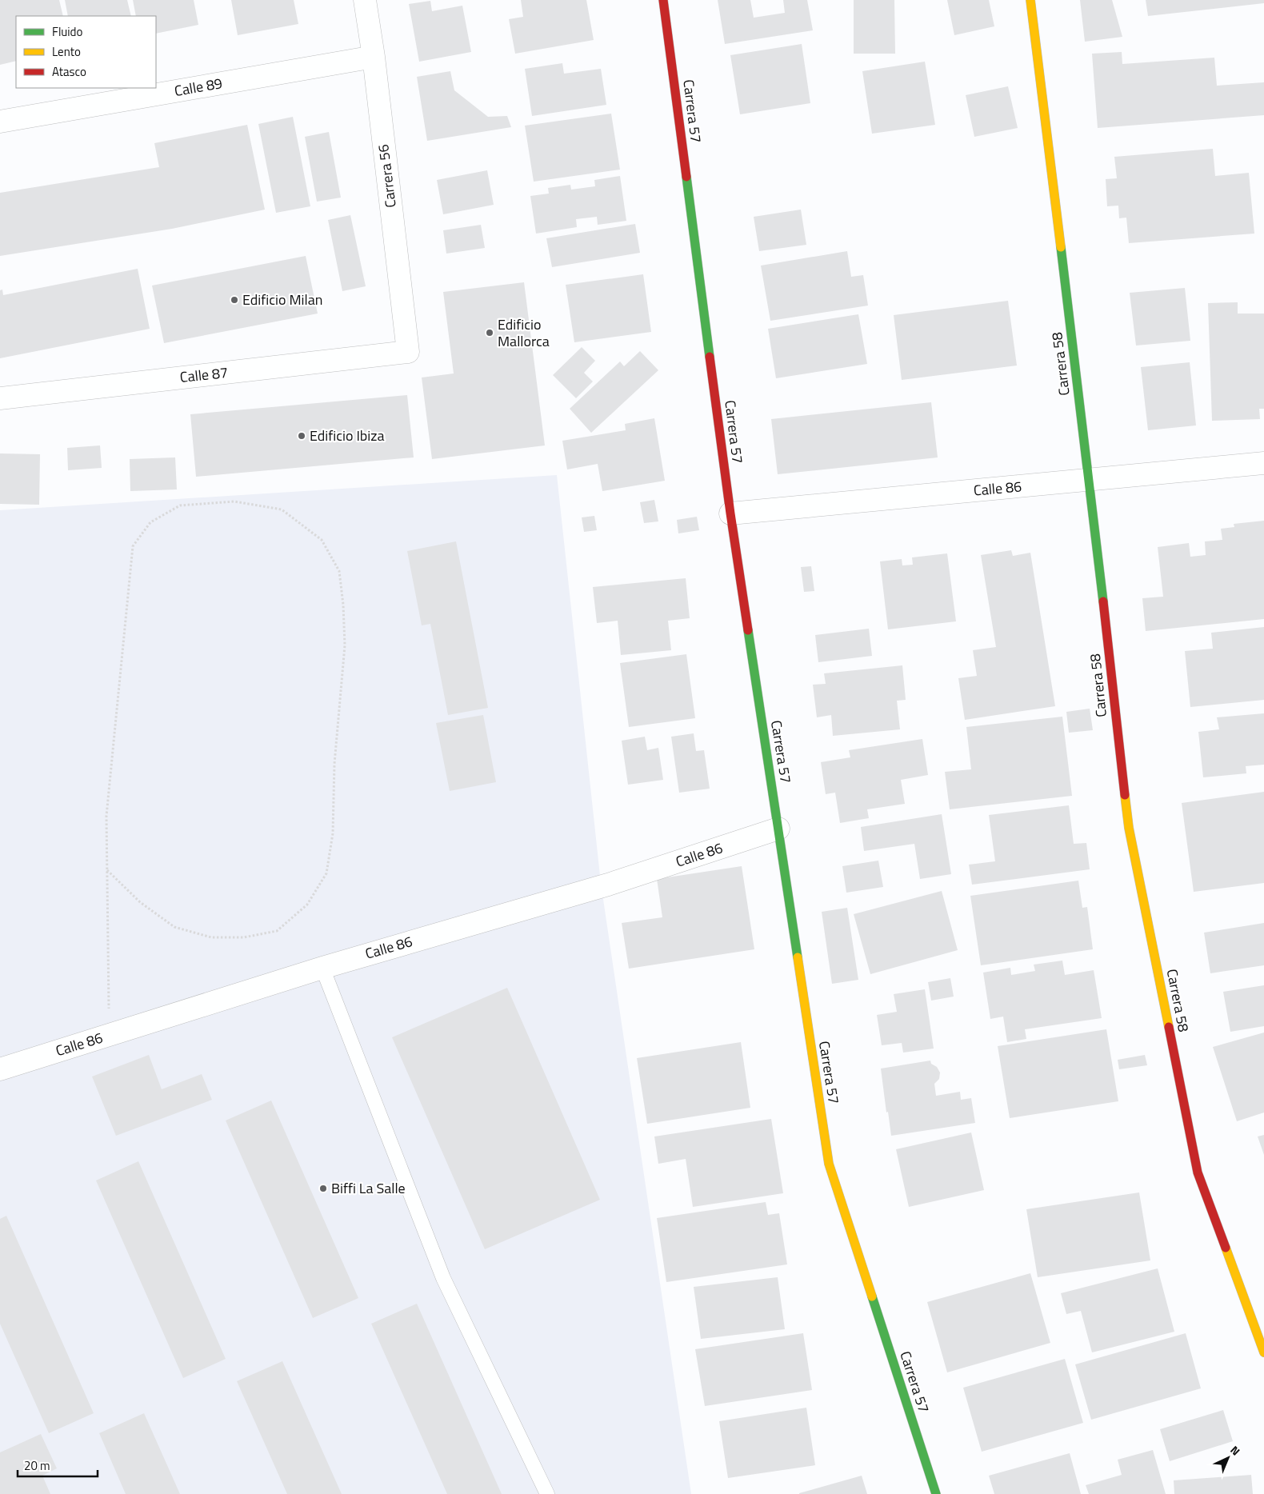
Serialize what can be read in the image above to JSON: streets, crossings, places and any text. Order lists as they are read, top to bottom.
{
  "streets": {
    "street": [
      "Calle 89",
      "Carrera 57",
      "Carrera 56",
      "Carrera 58",
      "Calle 87",
      "Calle 86"
    ]
  },
  "crossings": [
    ["Calle 89", "Carrera 56"],
    ["Carrera 57", "Calle 86"],
    ["Carrera 56", "Calle 87"],
    ["Carrera 58", "Calle 86"]
  ],
  "places": [
    "Edificio Milan",
    "Edificio Mallorca",
    "Edificio Ibiza",
    "Biffi La Salle"
  ],
  "legend": ["Fluido", "Lento", "Atasco"],
  "scale_bar": "20 m",
  "north": "top right"
}
